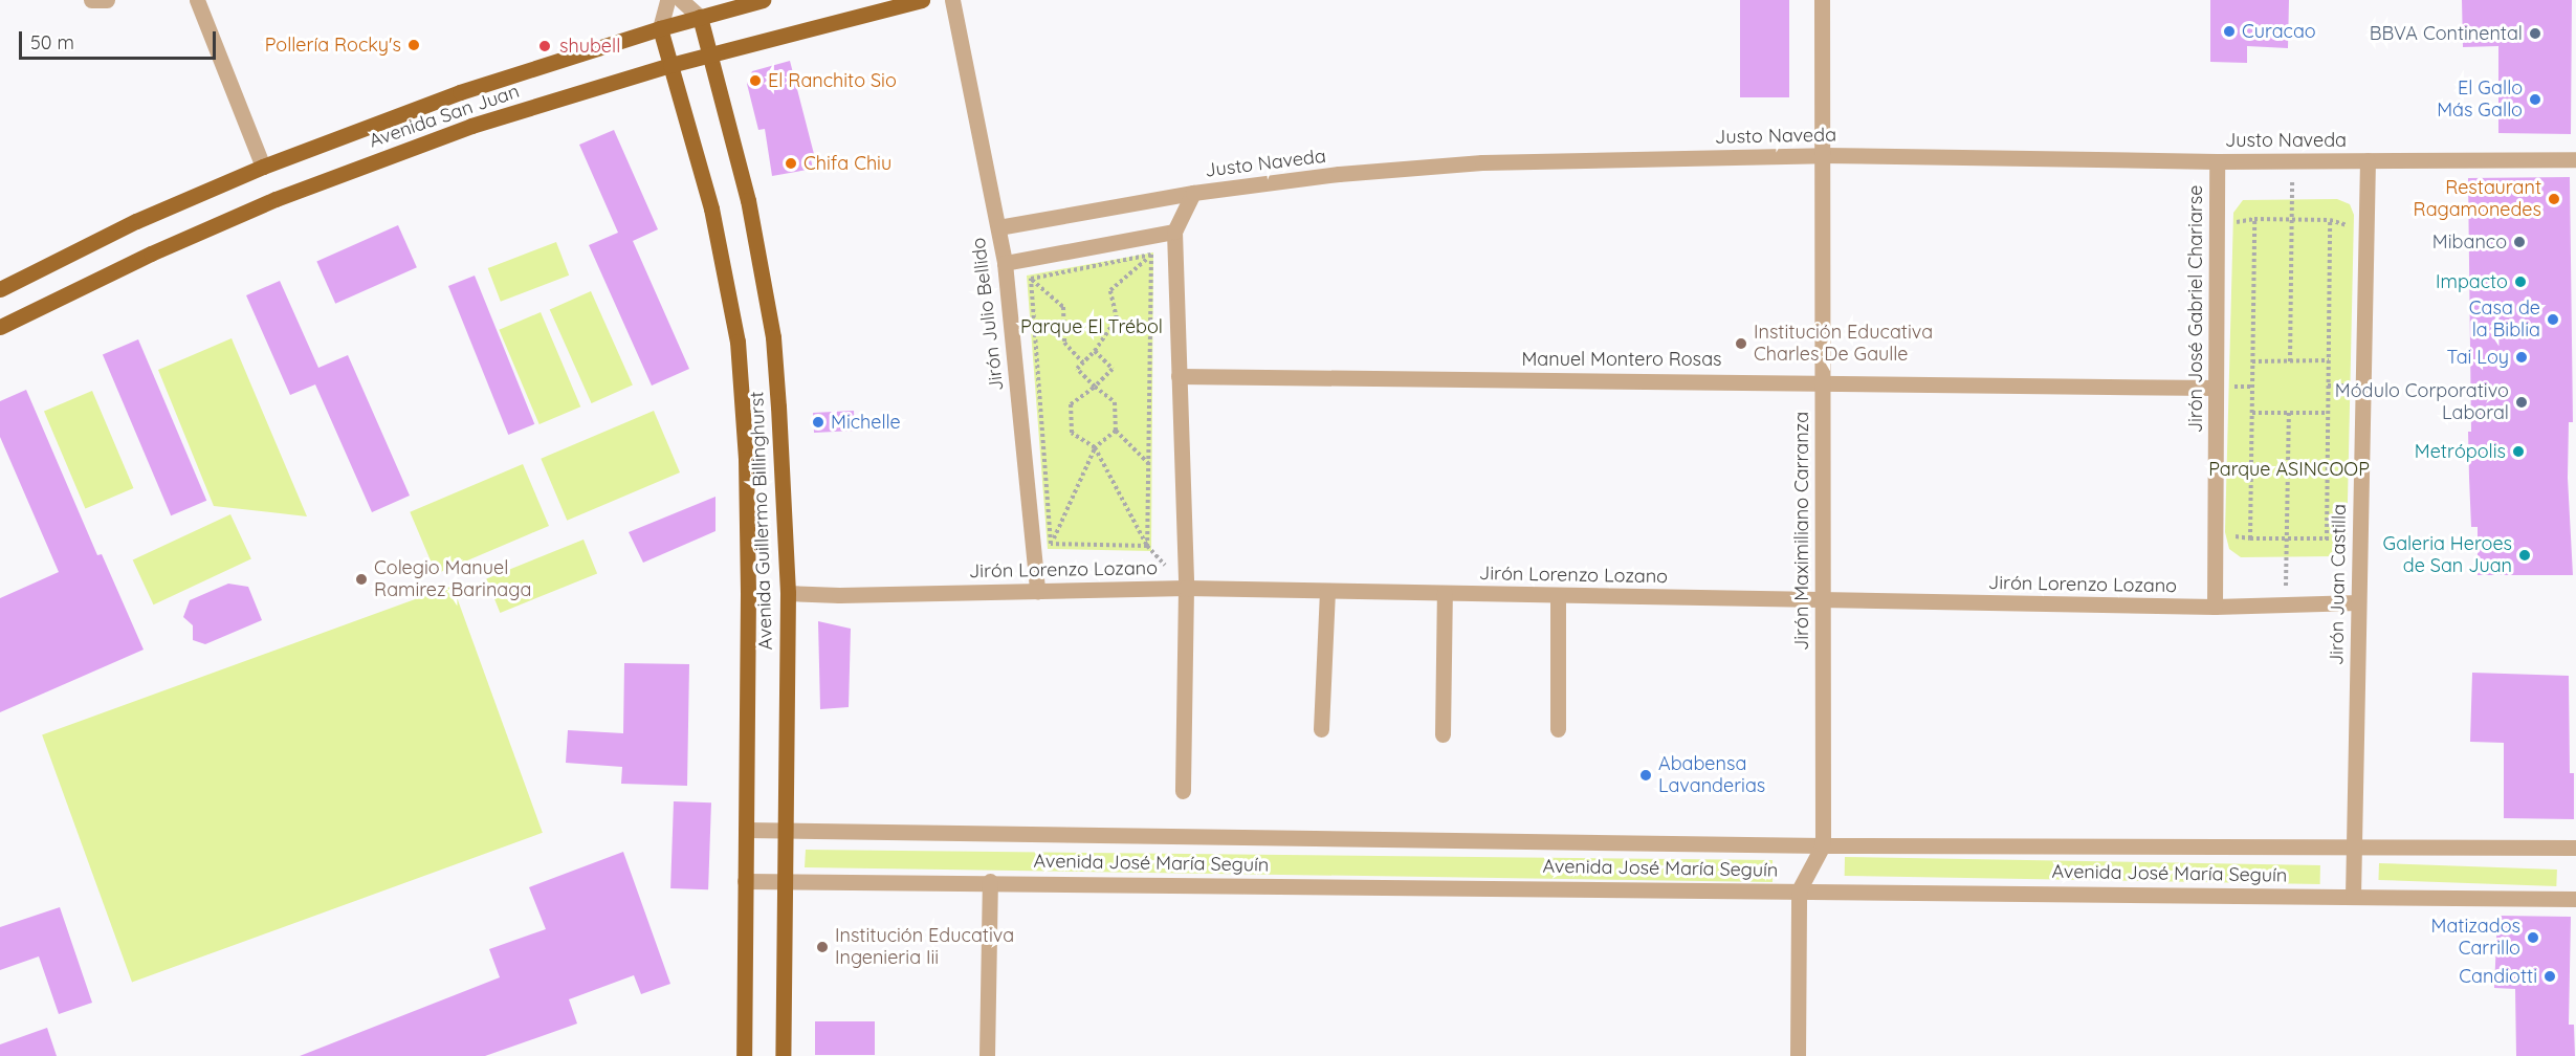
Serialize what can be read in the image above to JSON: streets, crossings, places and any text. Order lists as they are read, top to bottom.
{
  "streets": {
    "main road": ["Avenida San Juan", "Avenida Guillermo Billinghurst"],
    "street": [
      "Justo Naveda",
      "Jirón José Gabriel Chariarse",
      "Jirón Julio Bellido",
      "Manuel Montero Rosas",
      "Jirón Maximiliano Carranza",
      "Jirón Lorenzo Lozano",
      "Jirón Juan Castilla",
      "Avenida José María Seguín"
    ]
  },
  "crossings": [
    ["Avenida San Juan", "Avenida Guillermo Billinghurst"],
    ["Justo Naveda", "Jirón José Gabriel Chariarse"],
    ["Justo Naveda", "Jirón Maximiliano Carranza"],
    ["Justo Naveda", "Jirón Juan Castilla"],
    ["Jirón José Gabriel Chariarse", "Manuel Montero Rosas"],
    ["Jirón José Gabriel Chariarse", "Jirón Lorenzo Lozano"],
    ["Jirón Julio Bellido", "Jirón Lorenzo Lozano"],
    ["Manuel Montero Rosas", "Jirón Maximiliano Carranza"],
    ["Avenida Guillermo Billinghurst", "Jirón Lorenzo Lozano"],
    ["Avenida Guillermo Billinghurst", "Avenida José María Seguín"],
    ["Jirón Maximiliano Carranza", "Jirón Lorenzo Lozano"],
    ["Jirón Maximiliano Carranza", "Avenida José María Seguín"],
    ["Jirón Lorenzo Lozano", "Jirón Juan Castilla"],
    ["Jirón Juan Castilla", "Avenida José María Seguín"]
  ],
  "parks": ["Parque El Trébol", "Parque ASINCOOP"],
  "places": [
    "Curacao",
    "BBVA Continental",
    "Pollería Rocky's",
    "shubell",
    "El Ranchito Sio",
    "El Gallo Más Gallo",
    "Chifa Chiu",
    "Restaurant Ragamonedes",
    "Mibanco",
    "Impacto",
    "Casa de la Biblia",
    "Institución Educativa Charles De Gaulle",
    "Tai Loy",
    "Módulo Corporativo Laboral",
    "Michelle",
    "Metrópolis",
    "Galeria Heroes de San Juan",
    "Colegio Manuel Ramirez Barinaga",
    "Ababensa Lavanderias",
    "Matizados Carrillo",
    "Institución Educativa Ingenieria Iii",
    "Candiotti"
  ],
  "scale_bar": "50 m"
}
